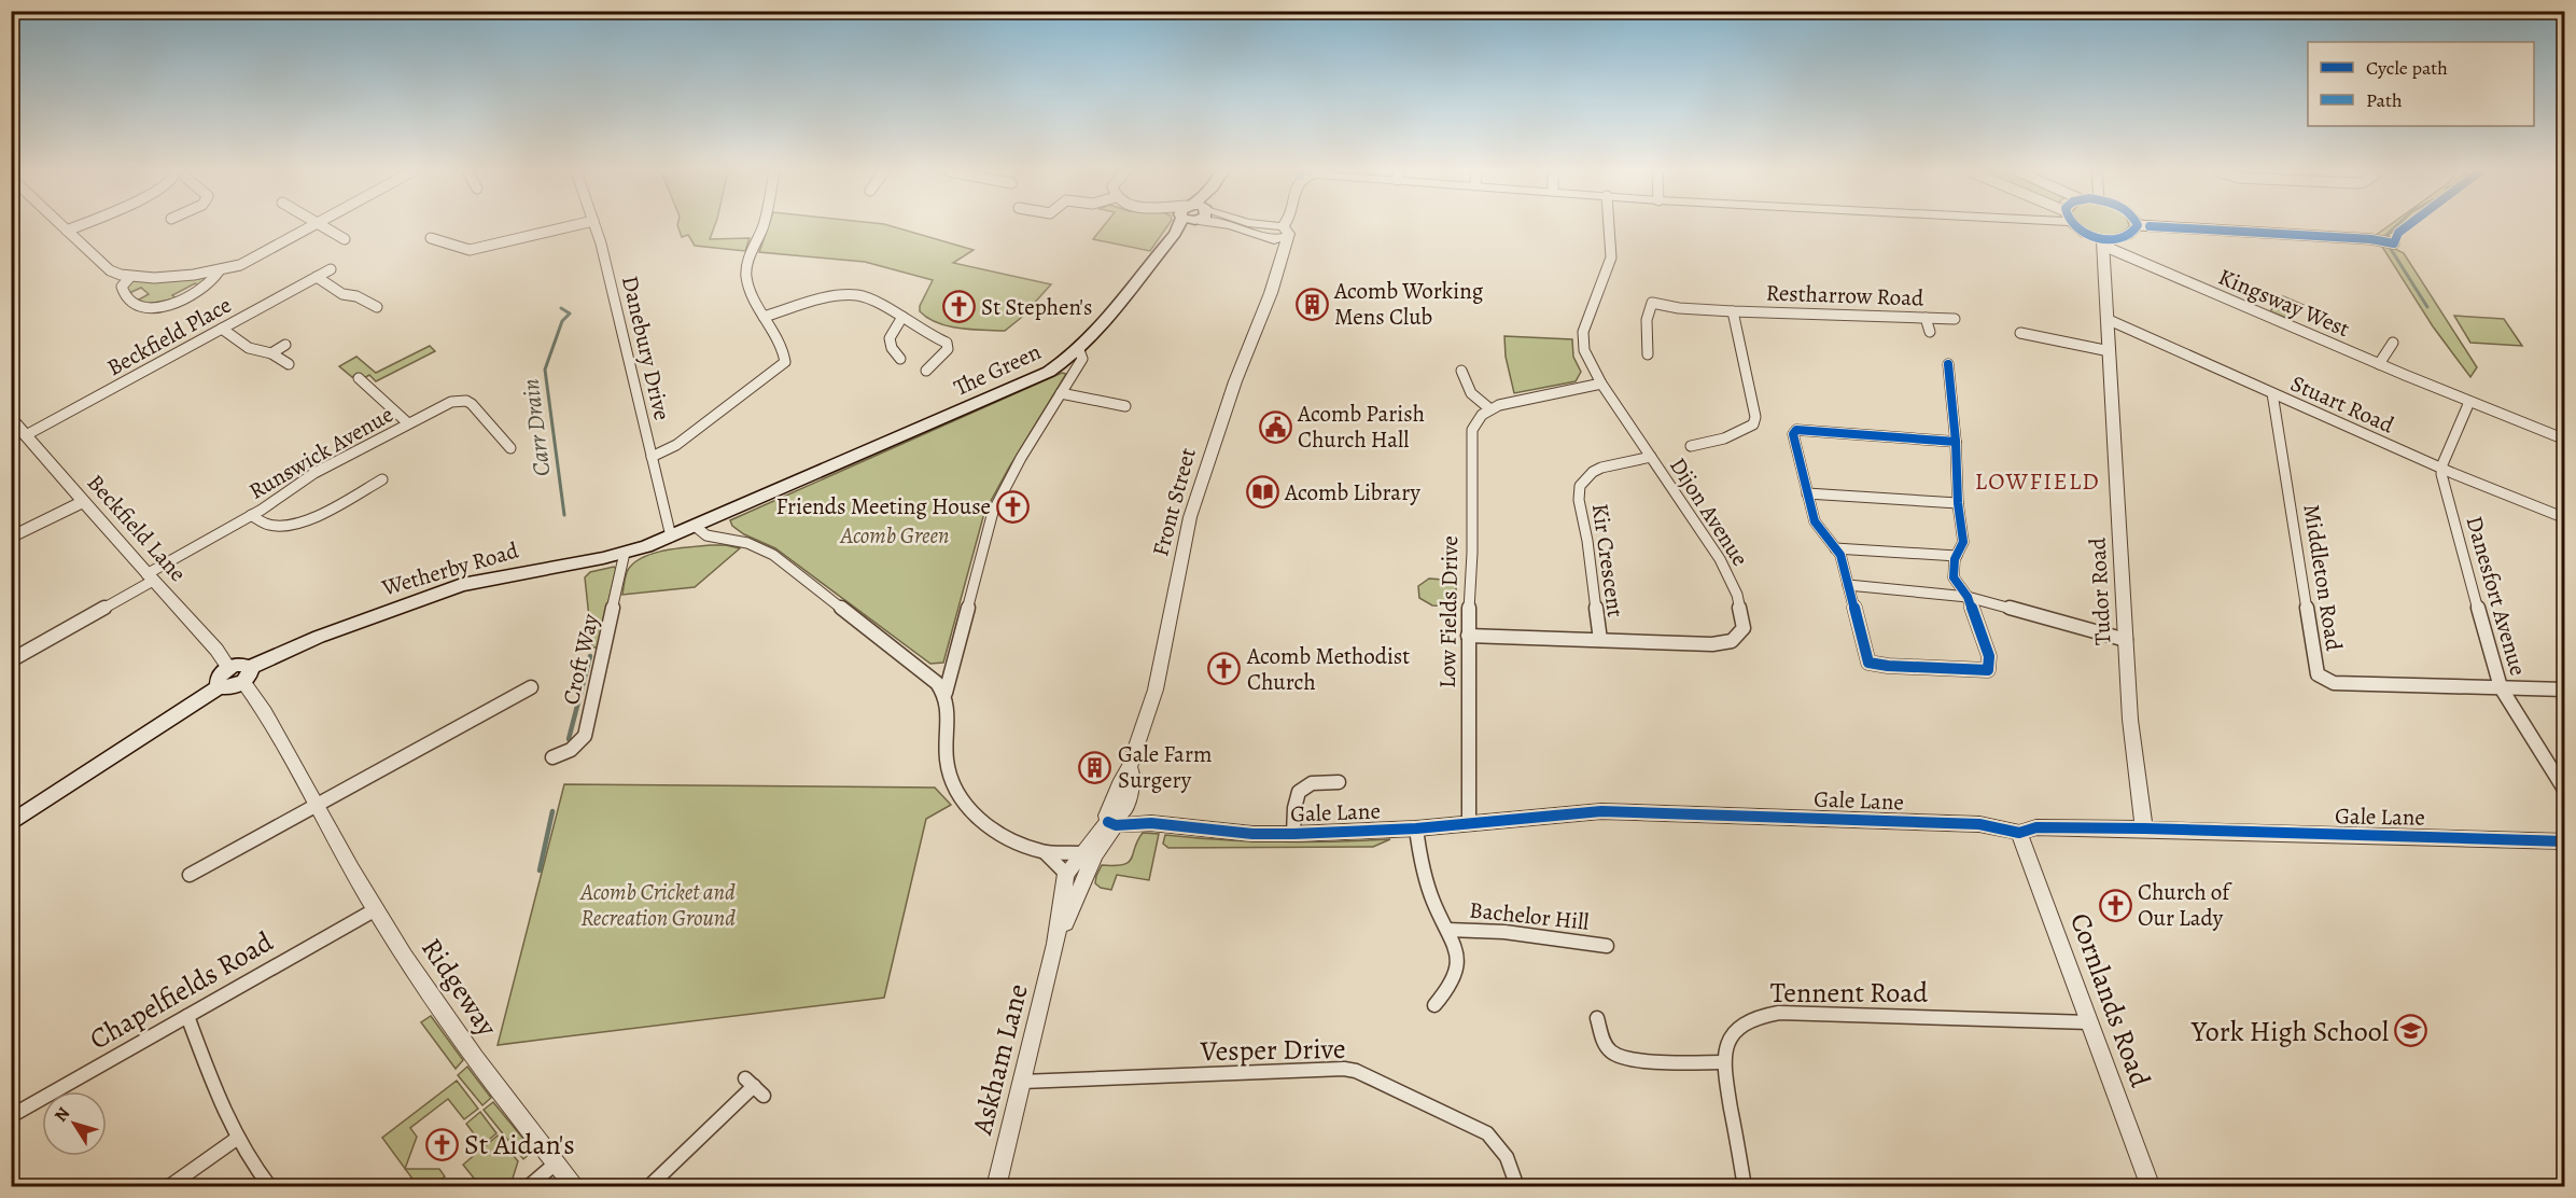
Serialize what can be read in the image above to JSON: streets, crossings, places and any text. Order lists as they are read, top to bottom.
{
  "streets": {
    "main road": ["The Green", "Wetherby Road"],
    "street": [
      "Restharrow Road",
      "Kingsway West",
      "Beckfield Place",
      "Danebury Drive",
      "Stuart Road",
      "Runswick Avenue",
      "Front Street",
      "Dijon Avenue",
      "Beckfield Lane",
      "Kir Crescent",
      "Middleton Road",
      "Tudor Road",
      "Danesfort Avenue",
      "Low Fields Drive",
      "Croft Way",
      "Gale Lane",
      "Bachelor Hill",
      "Ridgeway",
      "Chapelfields Road",
      "Tennent Road",
      "Cornlands Road",
      "Vesper Drive",
      "Askham Lane"
    ]
  },
  "crossings": [
    ["Kingsway West", "Tudor Road"],
    ["Beckfield Place", "Beckfield Lane"],
    ["Danebury Drive", "The Green"],
    ["Danebury Drive", "Wetherby Road"],
    ["The Green", "Wetherby Road"],
    ["Stuart Road", "Middleton Road"],
    ["Stuart Road", "Tudor Road"],
    ["Stuart Road", "Danesfort Avenue"],
    ["Runswick Avenue", "Beckfield Lane"],
    ["Front Street", "Gale Lane"],
    ["Front Street", "Askham Lane"],
    ["Dijon Avenue", "Kir Crescent"],
    ["Dijon Avenue", "Low Fields Drive"],
    ["Wetherby Road", "Croft Way"],
    ["Wetherby Road", "Ridgeway"],
    ["Middleton Road", "Danesfort Avenue"],
    ["Tudor Road", "Gale Lane"],
    ["Low Fields Drive", "Gale Lane"],
    ["Gale Lane", "Bachelor Hill"],
    ["Gale Lane", "Cornlands Road"],
    ["Gale Lane", "Askham Lane"],
    ["Ridgeway", "Chapelfields Road"],
    ["Tennent Road", "Cornlands Road"],
    ["Vesper Drive", "Askham Lane"]
  ],
  "districts": ["LOWFIELD"],
  "water": ["Carr Drain"],
  "parks": ["Acomb Green", "Acomb Cricket and Recreation Ground"],
  "places": {
    "building": ["Acomb Working Mens Club", "Gale Farm Surgery"],
    "church": [
      "St Stephen's",
      "Friends Meeting House",
      "Acomb Methodist Church",
      "Church of Our Lady",
      "St Aidan's"
    ],
    "public building": ["Acomb Parish Church Hall"],
    "library": ["Acomb Library"],
    "school or university": ["York High School"]
  },
  "legend": ["Cycle path", "Path"],
  "north": "top left"
}
